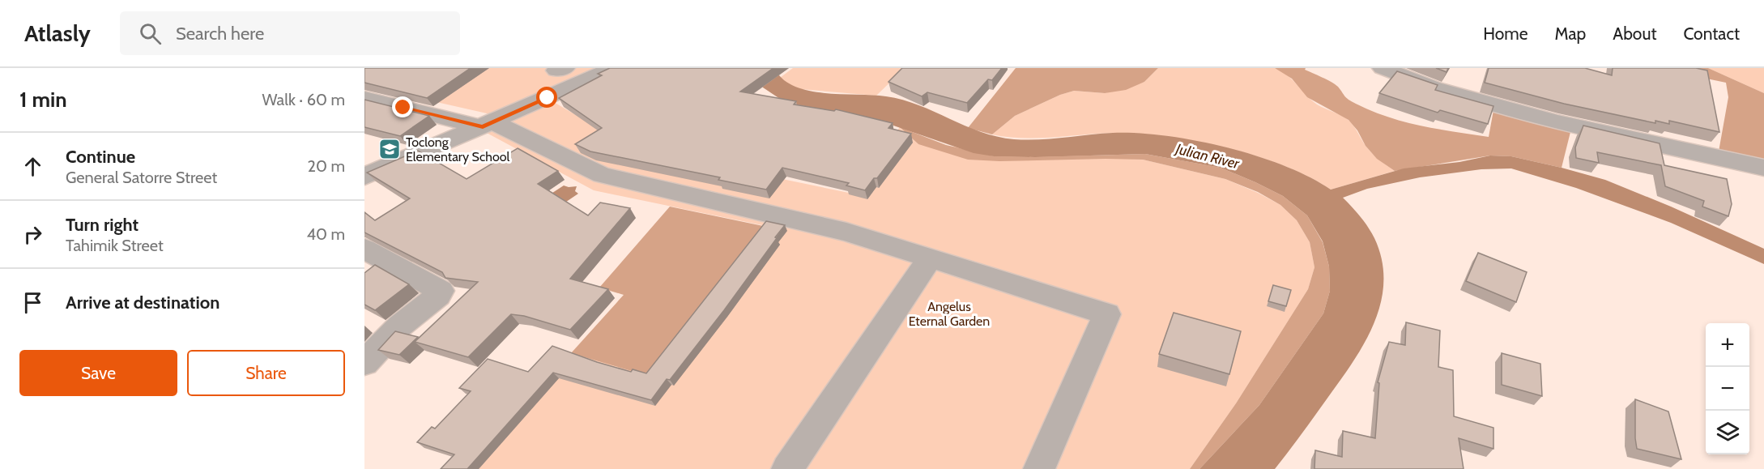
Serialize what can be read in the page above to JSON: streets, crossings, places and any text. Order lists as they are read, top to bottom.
{
  "water": ["Julian River"],
  "parks": ["Angelus Eternal Garden"],
  "places": {
    "school or university": ["Toclong Elementary School"]
  },
  "page": {
    "header": "Atlasly",
    "search": "Search here",
    "nav": [
      "Home",
      "Map",
      "About",
      "Contact"
    ],
    "heading": ["1 min", "Walk · 60 m"],
    "list": [
      ["Continue", "General Satorre Street", "20 m"],
      ["Turn right", "Tahimik Street", "40 m"],
      "Arrive at destination"
    ],
    "map_buttons": ["+", "−"],
    "buttons": ["Save", "Share"]
  }
}
